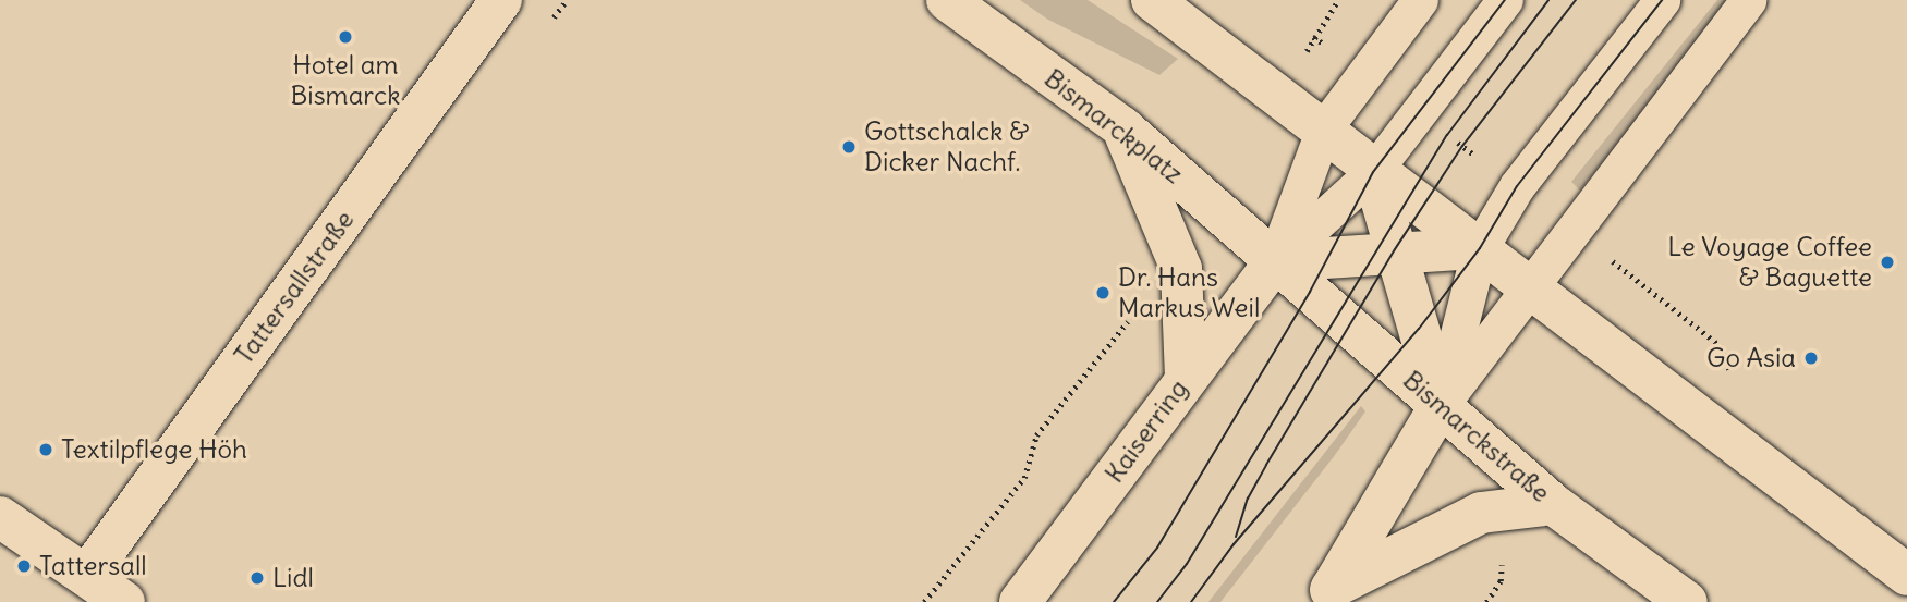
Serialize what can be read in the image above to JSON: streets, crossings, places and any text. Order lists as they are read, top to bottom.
{
  "streets": {
    "main road": [
      "Bismarckplatz",
      "Tattersallstraße",
      "Kaiserring",
      "Bismarckstraße"
    ]
  },
  "crossings": [
    ["Bismarckplatz", "Kaiserring"],
    ["Bismarckplatz", "Bismarckstraße"],
    ["Kaiserring", "Bismarckstraße"]
  ],
  "places": [
    "Hotel am Bismarck",
    "Gottschalck & Dicker Nachf.",
    "Le Voyage Coffee & Baguette",
    "Dr. Hans Markus Weil",
    "Go Asia",
    "Textilpflege Höh",
    "Tattersall",
    "Lidl"
  ]
}
